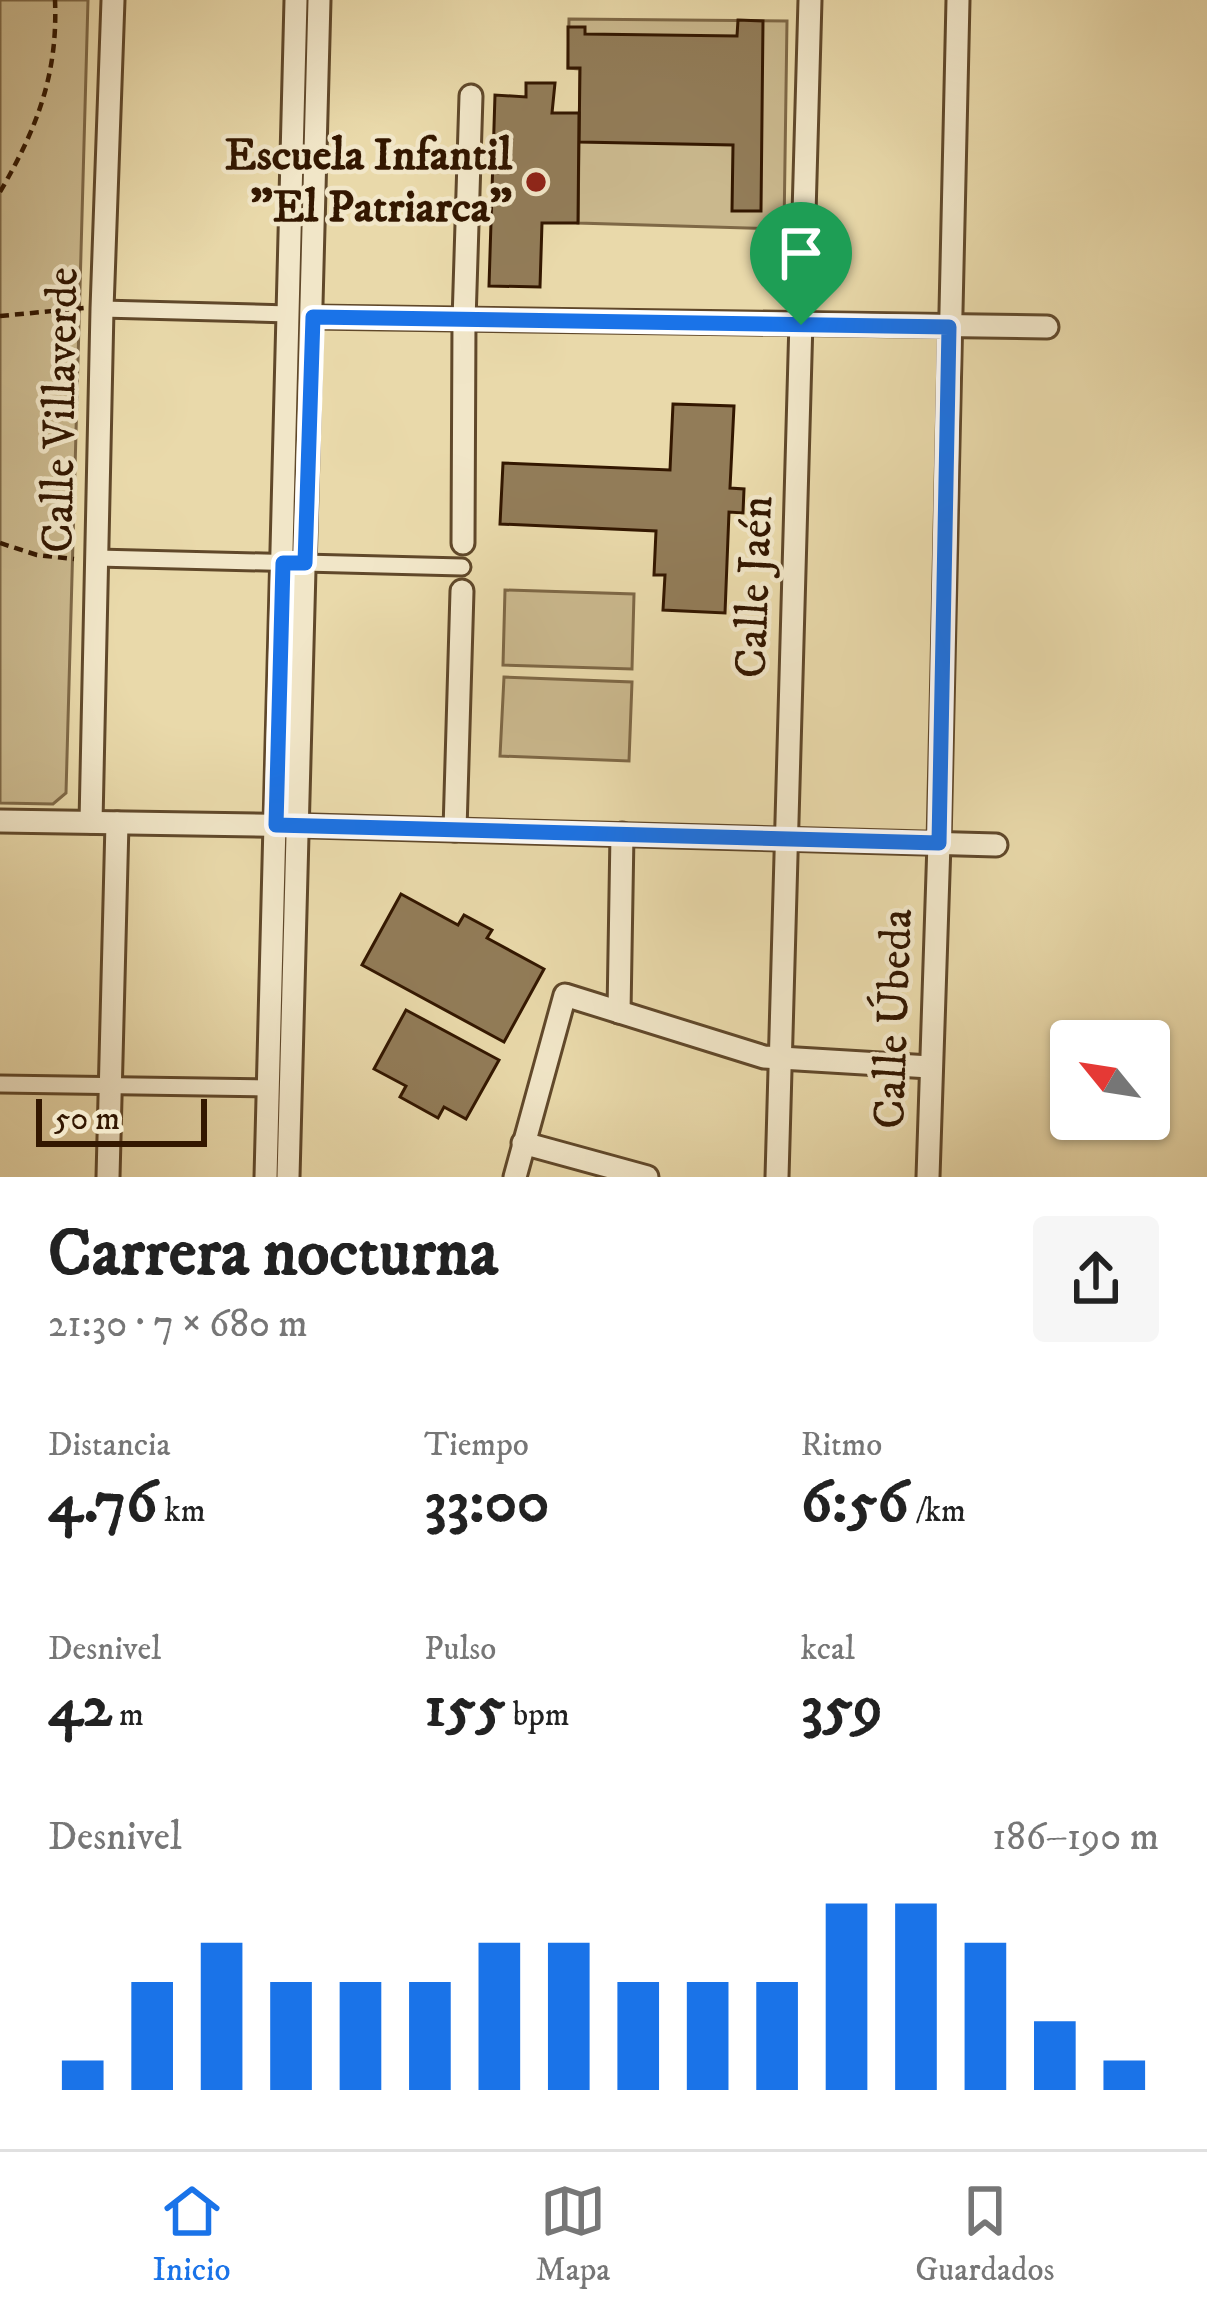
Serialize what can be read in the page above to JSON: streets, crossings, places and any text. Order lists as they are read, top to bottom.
{
  "streets": {
    "street": ["Calle Villaverde", "Calle Jaén", "Calle Úbeda"]
  },
  "places": ["Escuela Infantil \"El Patriarca\""],
  "scale_bar": "50 m",
  "north": "top left",
  "page": {
    "scale": "50 m",
    "heading": ["Carrera nocturna", "21:30 · 7 × 680 m"],
    "stats": [
      ["Distancia", "4.76 km"],
      ["Tiempo", "33:00"],
      ["Ritmo", "6:56 /km"],
      ["Desnivel", "42 m"],
      ["Pulso", "155 bpm"],
      ["kcal", "359"]
    ],
    "chart": ["Desnivel", "186–190 m"],
    "tabs": ["Inicio", "Mapa", "Guardados"]
  }
}
